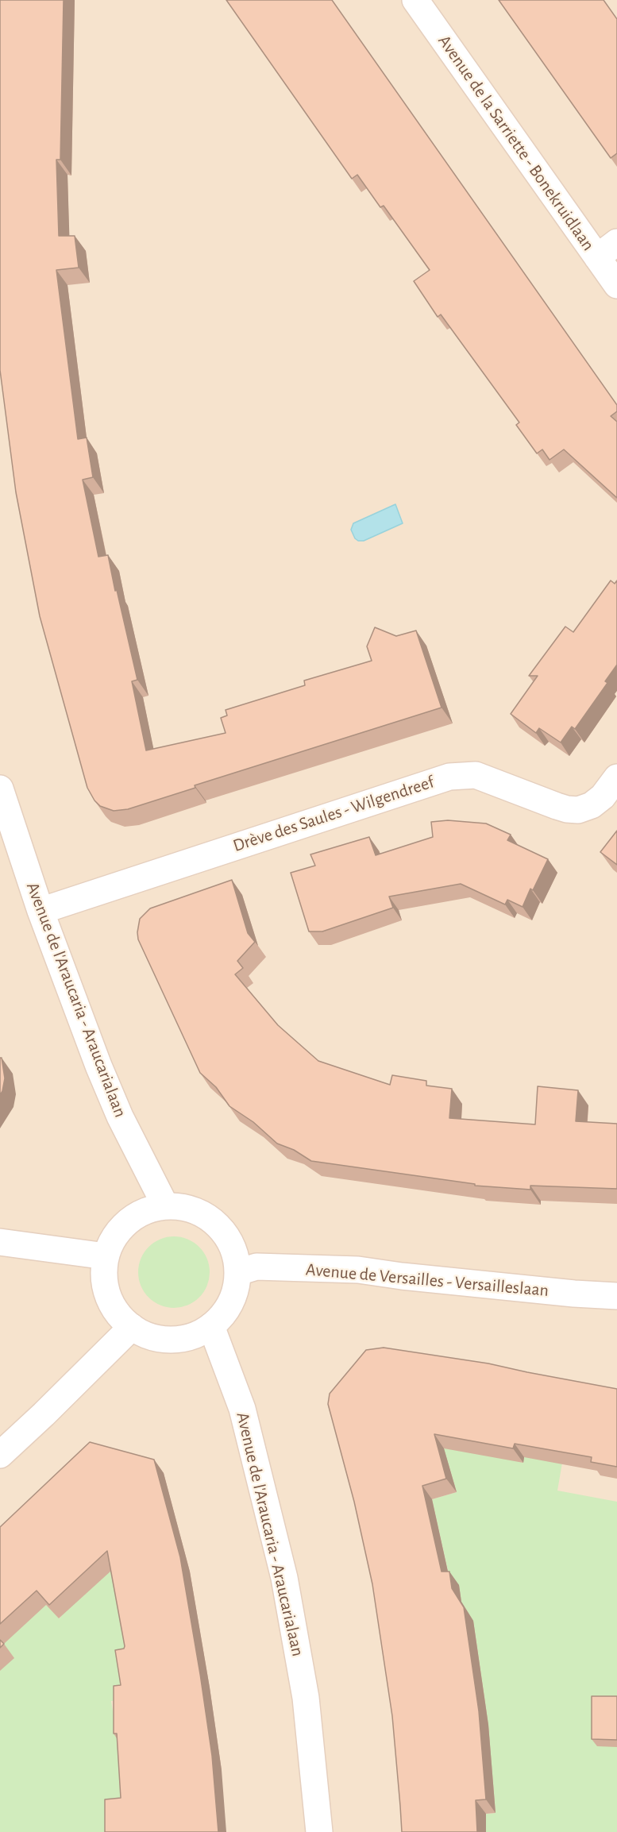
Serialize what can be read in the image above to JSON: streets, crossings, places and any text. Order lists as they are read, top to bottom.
{
  "streets": {
    "street": [
      "Avenue de la Sarriette - Bonekruidlaan",
      "Drève des Saules - Wilgendreef",
      "Avenue de l'Araucaria - Araucarialaan",
      "Avenue de Versailles - Versailleslaan"
    ]
  },
  "crossings": [
    ["Drève des Saules - Wilgendreef", "Avenue de l'Araucaria - Araucarialaan"],
    ["Avenue de l'Araucaria - Araucarialaan", "Avenue de Versailles - Versailleslaan"]
  ]
}
